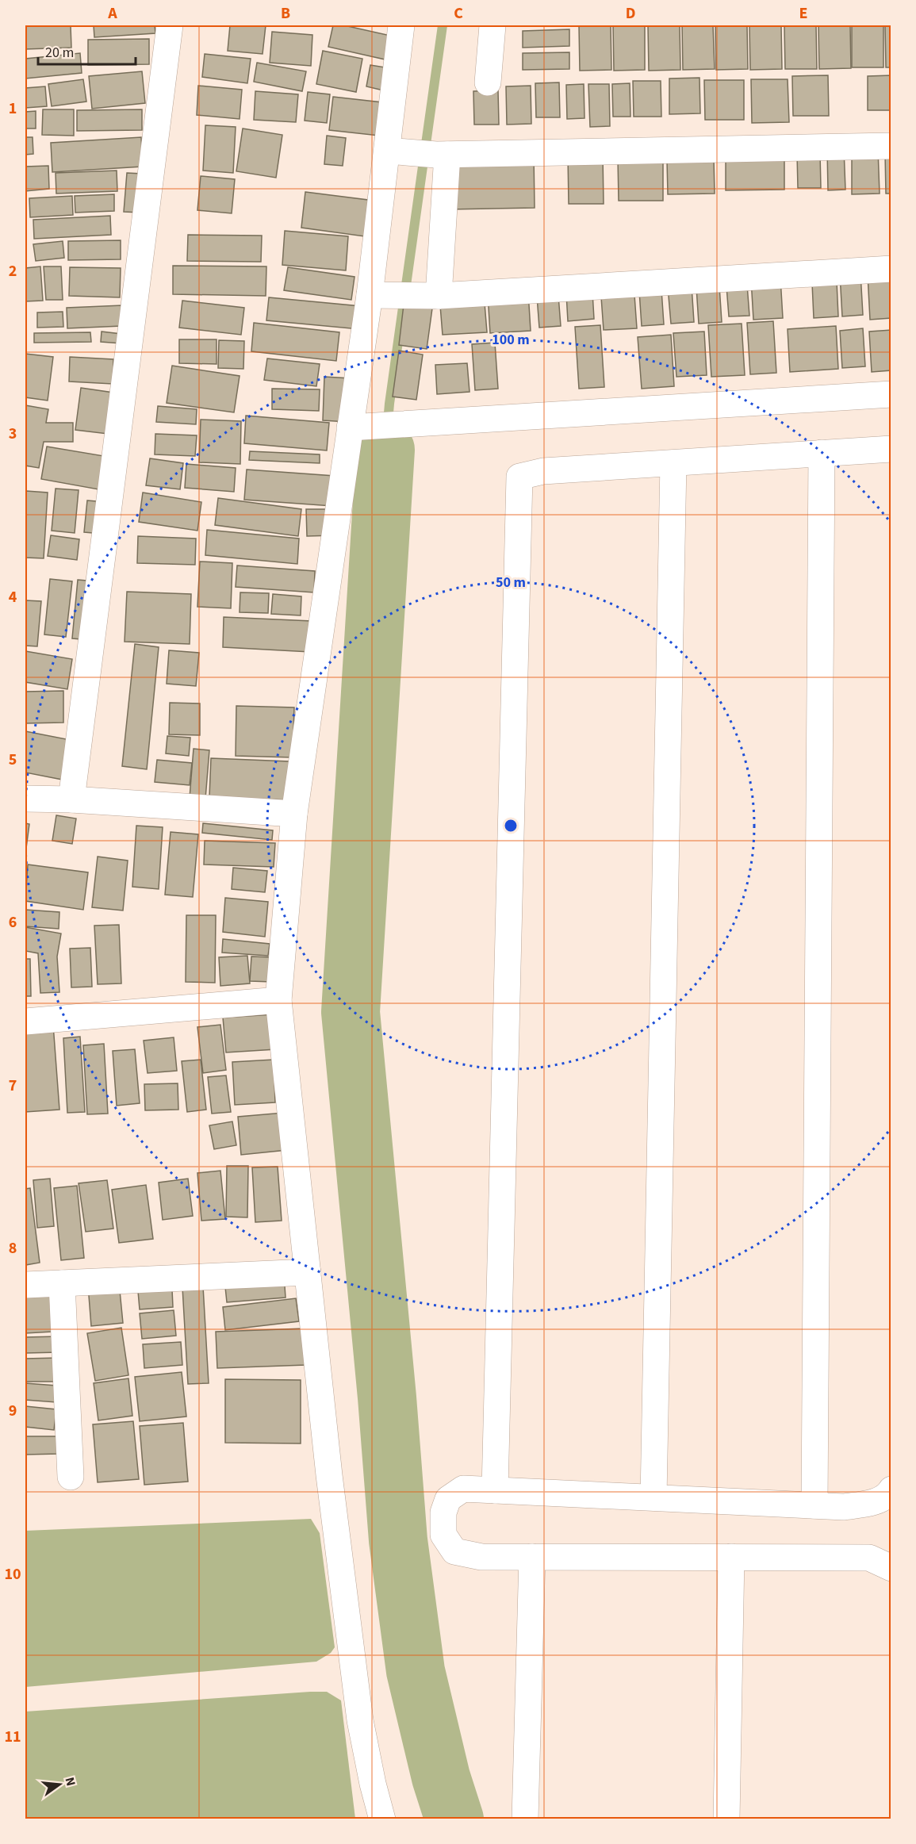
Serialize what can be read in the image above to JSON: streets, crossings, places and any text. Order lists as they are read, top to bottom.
{
  "scale_bar": "20 m",
  "north": "right",
  "grid": {
    "columns": [
      "A",
      "B",
      "C",
      "D",
      "E"
    ],
    "rows": [
      "1",
      "2",
      "3",
      "4",
      "5",
      "6",
      "7",
      "8",
      "9",
      "10",
      "11"
    ]
  },
  "rings": ["100 m", "50 m"]
}
